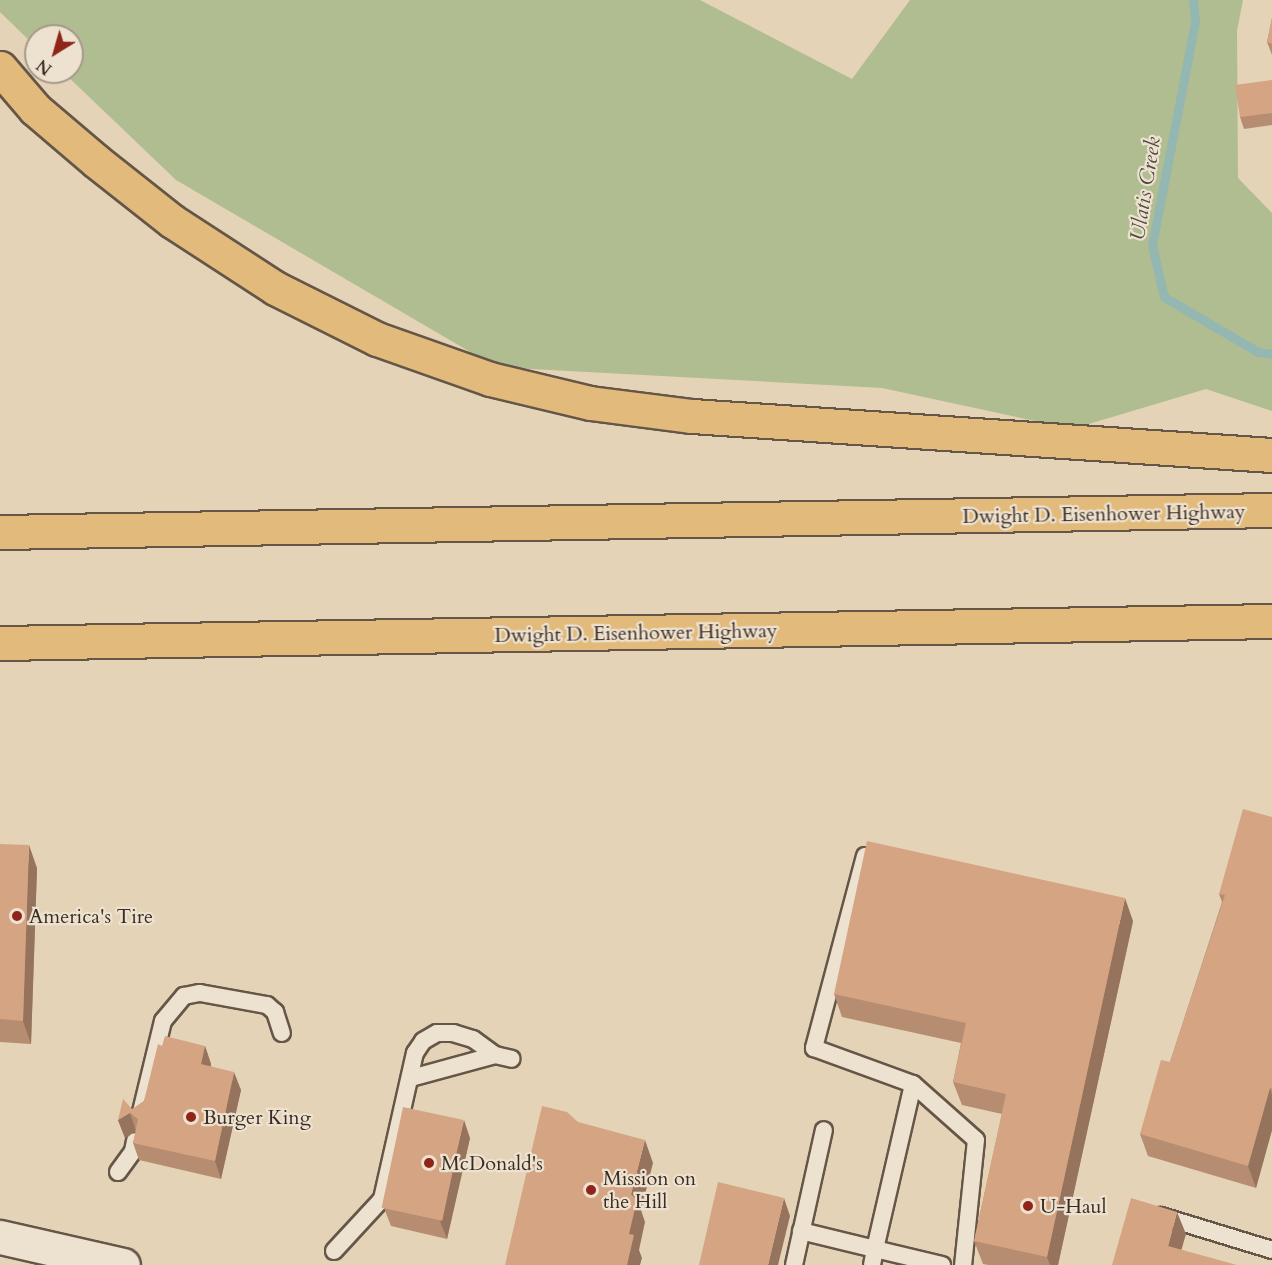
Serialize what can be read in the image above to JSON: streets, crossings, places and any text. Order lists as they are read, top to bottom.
{
  "streets": {
    "highway": ["Dwight D. Eisenhower Highway"]
  },
  "water": ["Ulatis Creek"],
  "places": [
    "America's Tire",
    "Burger King",
    "McDonald's",
    "Mission on the Hill",
    "U-Haul"
  ],
  "north": "bottom left"
}
